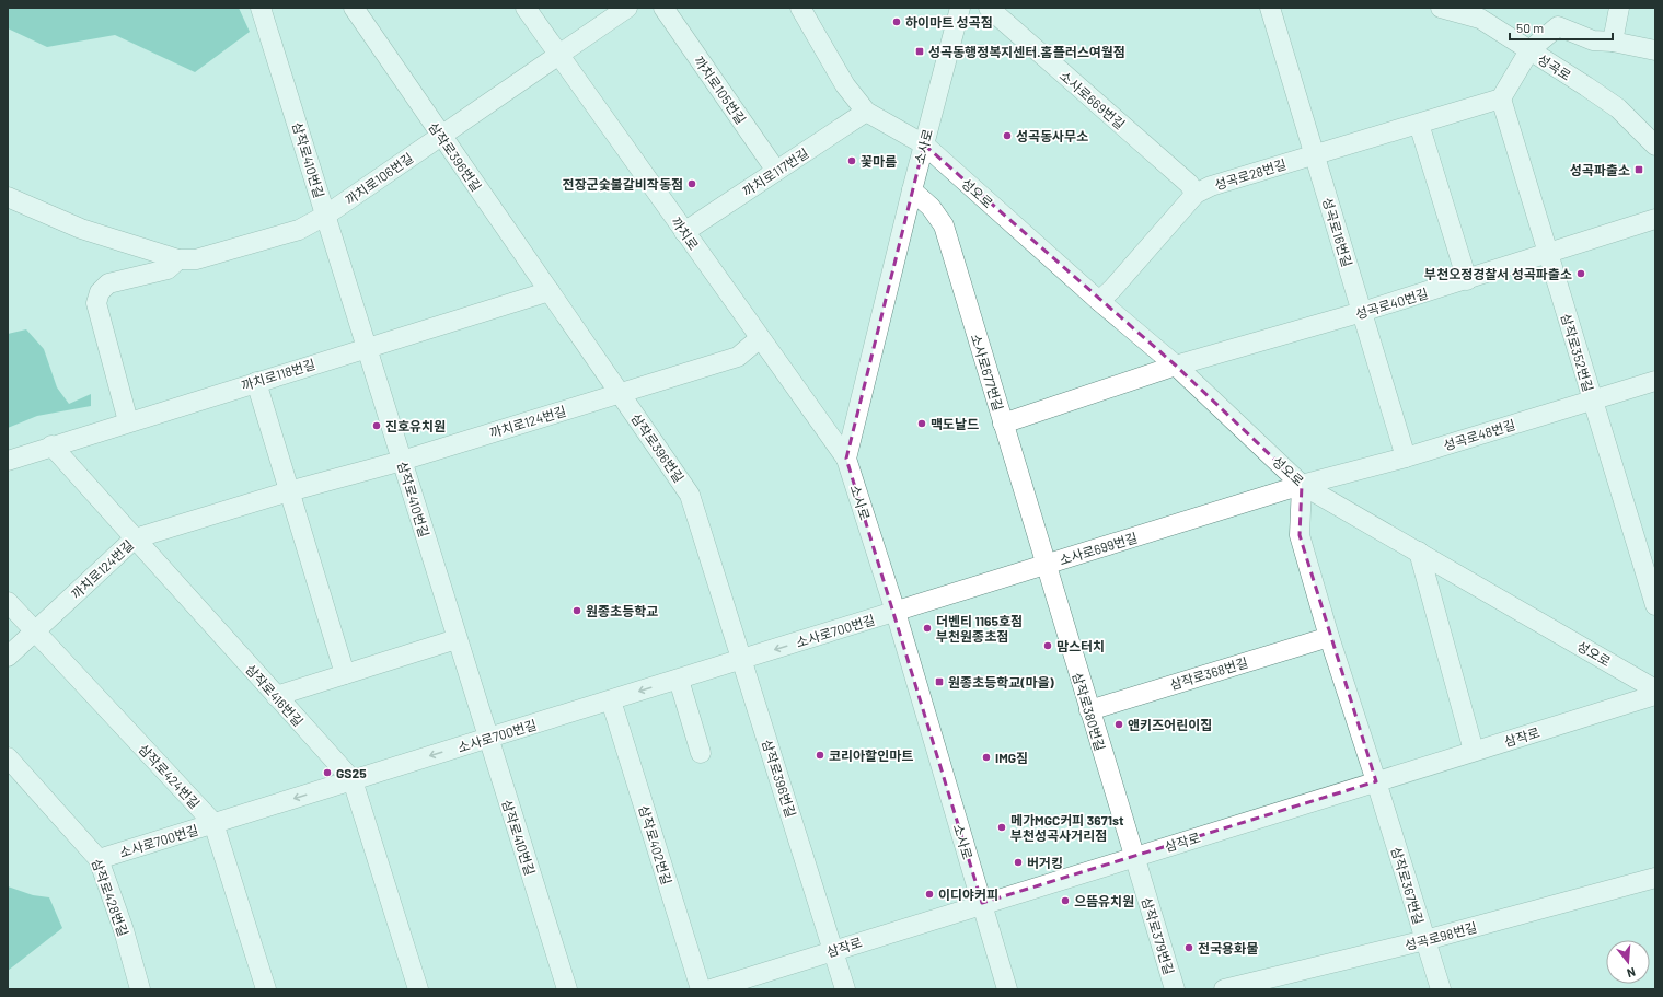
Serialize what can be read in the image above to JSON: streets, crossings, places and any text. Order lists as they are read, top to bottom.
{
  "streets": {
    "street": [
      "성곡로",
      "까치로105번길",
      "소사로669번길",
      "소사로",
      "삼작로396번길",
      "삼작로410번길",
      "까치로117번길",
      "성곡로28번길",
      "까치로106번길",
      "성오로",
      "성곡로16번길",
      "까치로",
      "성곡로40번길",
      "삼작로352번길",
      "소사로677번길",
      "까치로118번길",
      "까치로124번길",
      "성곡로48번길",
      "소사로699번길",
      "소사로700번길",
      "삼작로368번길",
      "삼작로416번길",
      "삼작로380번길",
      "삼작로",
      "삼작로424번길",
      "삼작로402번길",
      "삼작로367번길",
      "삼작로428번길",
      "삼작로379번길",
      "성곡로98번길"
    ]
  },
  "crossings": [
    ["까치로105번길", "까치로117번길"],
    ["소사로669번길", "성곡로28번길"],
    ["소사로", "성오로"],
    ["소사로", "까치로"],
    ["소사로", "소사로677번길"],
    ["소사로", "소사로699번길"],
    ["소사로", "소사로700번길"],
    ["소사로", "삼작로"],
    ["삼작로396번길", "까치로106번길"],
    ["삼작로396번길", "까치로118번길"],
    ["삼작로396번길", "까치로124번길"],
    ["삼작로396번길", "소사로700번길"],
    ["삼작로396번길", "삼작로"],
    ["삼작로410번길", "까치로106번길"],
    ["삼작로410번길", "까치로118번길"],
    ["삼작로410번길", "까치로124번길"],
    ["삼작로410번길", "소사로700번길"],
    ["까치로117번길", "성오로"],
    ["까치로117번길", "까치로"],
    ["성곡로28번길", "성오로"],
    ["성곡로28번길", "성곡로16번길"],
    ["성곡로28번길", "삼작로352번길"],
    ["까치로106번길", "까치로"],
    ["까치로106번길", "까치로118번길"],
    ["성오로", "성곡로40번길"],
    ["성오로", "성곡로48번길"],
    ["성오로", "소사로699번길"],
    ["성곡로16번길", "성곡로40번길"],
    ["성곡로16번길", "성곡로48번길"],
    ["까치로", "까치로124번길"],
    ["성곡로40번길", "삼작로352번길"],
    ["삼작로352번길", "성곡로48번길"],
    ["소사로677번길", "소사로699번길"],
    ["소사로677번길", "삼작로380번길"],
    ["까치로118번길", "삼작로416번길"],
    ["까치로124번길", "삼작로416번길"],
    ["까치로124번길", "삼작로424번길"],
    ["성곡로48번길", "소사로699번길"],
    ["소사로699번길", "소사로700번길"],
    ["소사로699번길", "삼작로380번길"],
    ["소사로700번길", "삼작로416번길"],
    ["소사로700번길", "삼작로424번길"],
    ["소사로700번길", "삼작로402번길"],
    ["소사로700번길", "삼작로428번길"],
    ["삼작로368번길", "삼작로380번길"],
    ["삼작로380번길", "삼작로"],
    ["삼작로380번길", "삼작로379번길"],
    ["삼작로", "삼작로367번길"],
    ["삼작로", "삼작로379번길"],
    ["삼작로367번길", "성곡로98번길"]
  ],
  "places": {
    "other": [
      "하이마트 성곡점",
      "성곡동사무소",
      "꽃마름",
      "전장군숯불갈비작동점",
      "부천오정경찰서 성곡파출소",
      "맥도날드",
      "진호유치원",
      "원종초등학교",
      "더벤티 1165호점 부천원종초점",
      "맘스터치",
      "앤키즈어린이집",
      "코리아할인마트",
      "IMG짐",
      "GS25",
      "메가MGC커피 3671st 부천성곡사거리점",
      "버거킹",
      "이디야커피",
      "으뜸유치원",
      "전국용화물"
    ],
    "transit": ["성곡동행정복지센터.홈플러스여월점", "성곡파출소", "원종초등학교(마을)"]
  },
  "scale_bar": "50 m",
  "north": "bottom"
}
